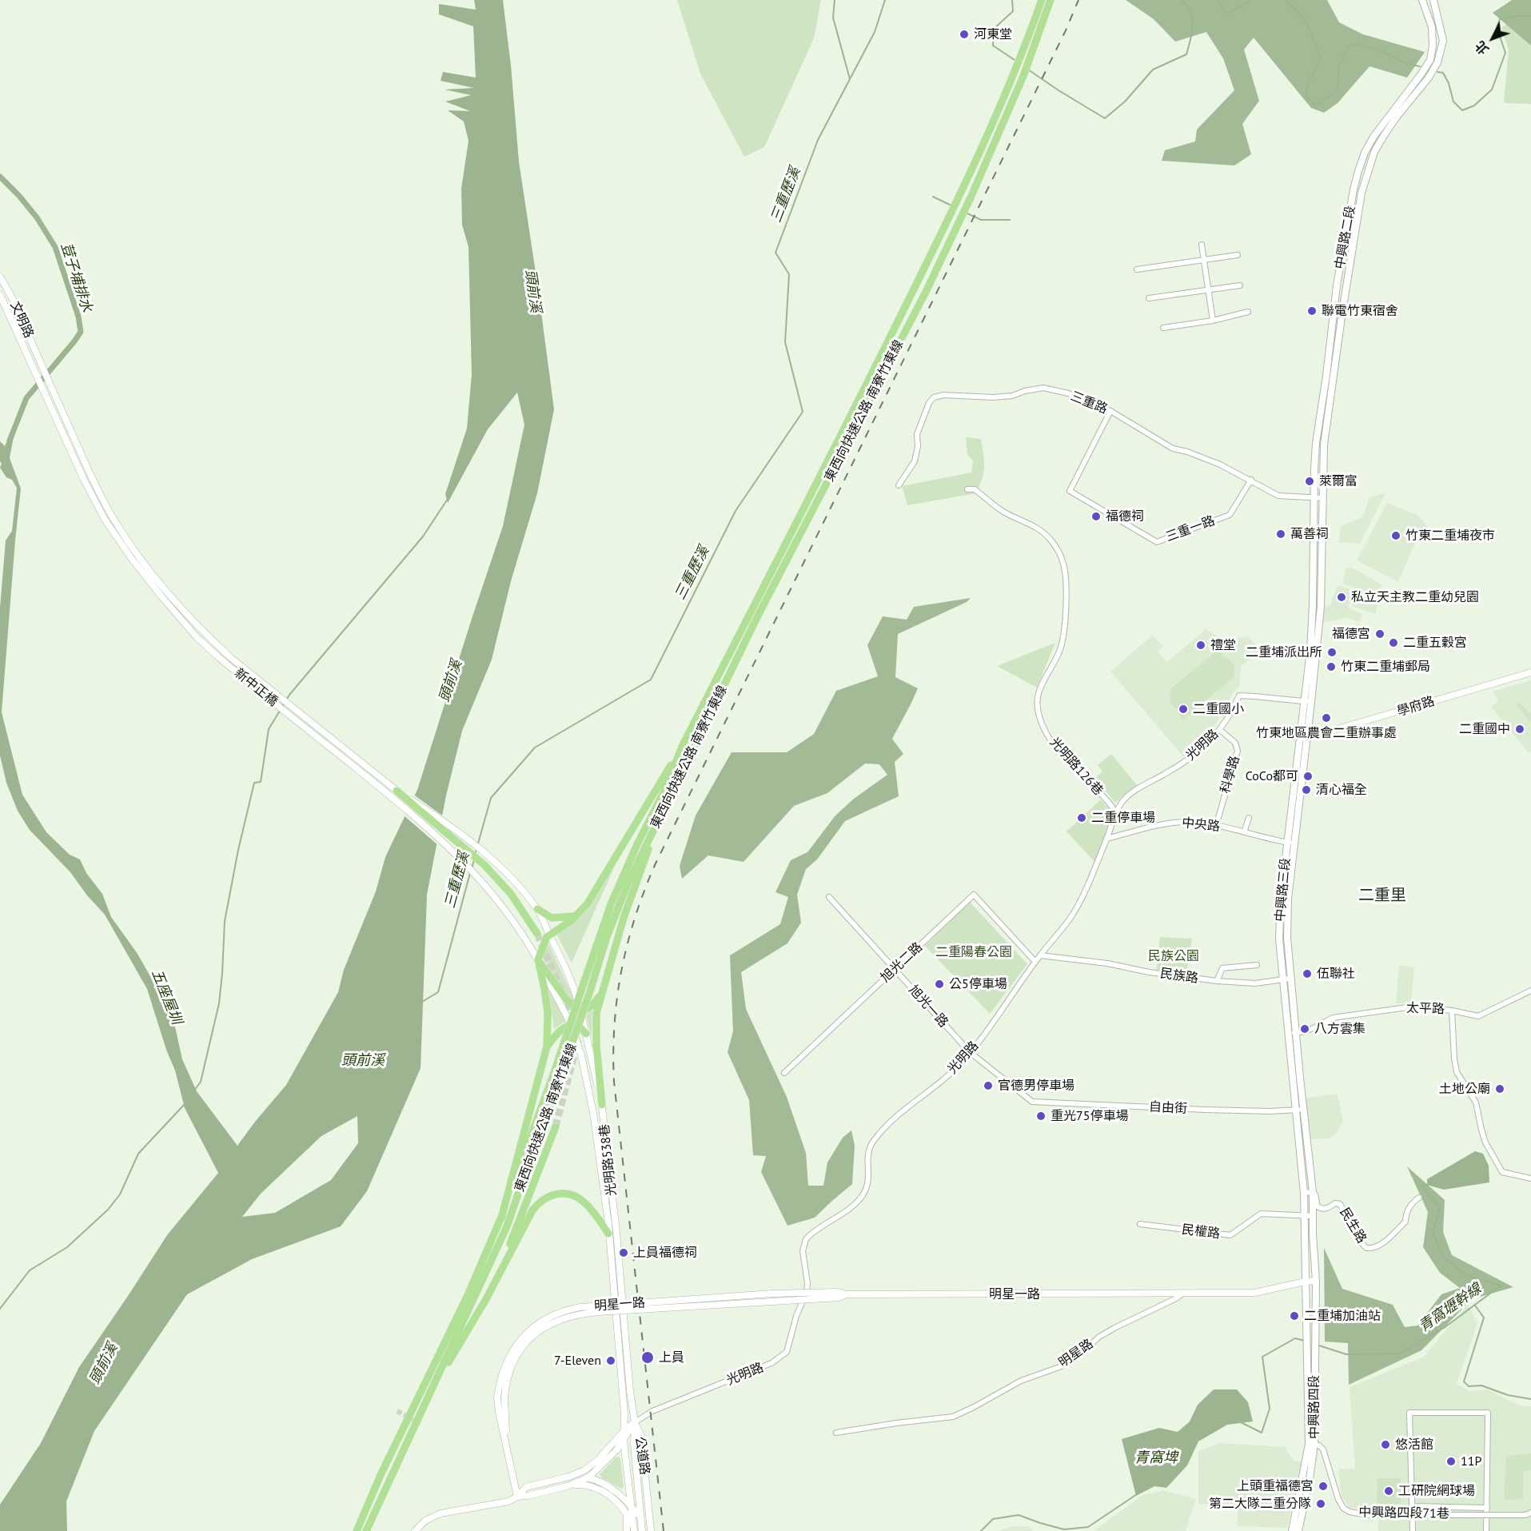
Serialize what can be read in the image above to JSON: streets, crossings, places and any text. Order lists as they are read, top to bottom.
{
  "streets": {
    "highway": ["東西向快速公路 南寮竹東線"],
    "main road": ["中興路二段", "中興路三段", "中興路四段"],
    "street": [
      "文明路",
      "三重路",
      "三重一路",
      "新中正橋",
      "學府路",
      "光明路",
      "光明路126巷",
      "科學路",
      "中央路",
      "旭光二路",
      "民族路",
      "旭光一路",
      "太平路",
      "自由街",
      "光明路538巷",
      "民生路",
      "民權路",
      "明星一路",
      "明星路",
      "公道路",
      "中興路四段71巷"
    ]
  },
  "crossings": [
    ["中興路二段", "三重路"],
    ["中興路二段", "中興路三段"],
    ["文明路", "新中正橋"],
    ["三重路", "三重一路"],
    ["三重路", "中興路三段"],
    ["新中正橋", "光明路538巷"],
    ["學府路", "中興路三段"],
    ["光明路", "光明路126巷"],
    ["光明路", "科學路"],
    ["光明路", "中央路"],
    ["光明路", "中興路三段"],
    ["光明路", "旭光二路"],
    ["光明路", "民族路"],
    ["光明路", "旭光一路"],
    ["光明路", "光明路538巷"],
    ["光明路", "明星一路"],
    ["光明路", "公道路"],
    ["科學路", "中央路"],
    ["中央路", "中興路三段"],
    ["中興路三段", "民族路"],
    ["中興路三段", "太平路"],
    ["中興路三段", "自由街"],
    ["中興路三段", "民生路"],
    ["中興路三段", "民權路"],
    ["中興路三段", "明星路"],
    ["中興路三段", "中興路四段"],
    ["旭光二路", "旭光一路"],
    ["旭光一路", "自由街"],
    ["光明路538巷", "公道路"],
    ["明星一路", "明星路"],
    ["明星路", "中興路四段"],
    ["中興路四段", "中興路四段71巷"]
  ],
  "districts": ["二重里"],
  "water": [
    "三重歷溪",
    "荳子埔排水",
    "頭前溪",
    "五座屋圳",
    "青窩壢幹線",
    "青窩埤"
  ],
  "parks": ["二重陽春公園", "民族公園"],
  "places": [
    "河東堂",
    "聯電竹東宿舍",
    "萊爾富",
    "福德祠",
    "萬善祠",
    "竹東二重埔夜市",
    "私立天主教二重幼兒園",
    "福德宮",
    "二重五穀宮",
    "禮堂",
    "二重埔派出所",
    "竹東二重埔郵局",
    "二重國小",
    "竹東地區農會二重辦事處",
    "二重國中",
    "CoCo都可",
    "清心福全",
    "二重停車場",
    "伍聯社",
    "公5停車場",
    "八方雲集",
    "官德男停車場",
    "土地公廟",
    "重光75停車場",
    "上員福德祠",
    "二重埔加油站",
    "上員",
    "7-Eleven",
    "悠活館",
    "11P",
    "上頭重福德宮",
    "工研院網球場",
    "第二大隊二重分隊"
  ],
  "north": "bottom left"
}
